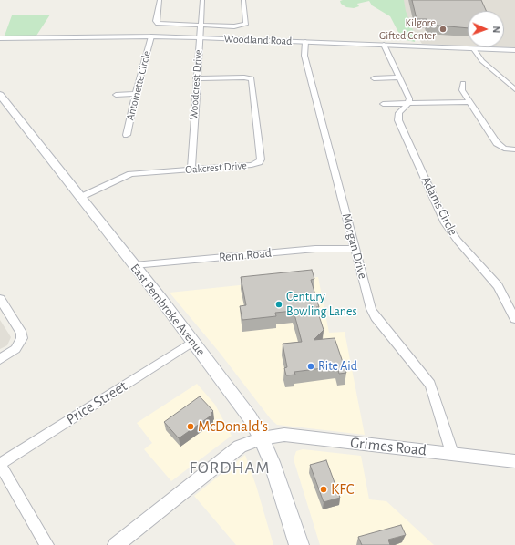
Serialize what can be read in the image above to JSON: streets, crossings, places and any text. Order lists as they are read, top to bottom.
{
  "streets": {
    "main road": ["Woodland Road", "East Pembroke Avenue"],
    "street": [
      "Woodcrest Drive",
      "Antoinette Circle",
      "Oakcrest Drive",
      "Adams Circle",
      "Morgan Drive",
      "Renn Road",
      "Price Street",
      "Grimes Road"
    ]
  },
  "crossings": [
    ["Woodland Road", "Woodcrest Drive"],
    ["Woodland Road", "Antoinette Circle"],
    ["Woodland Road", "Morgan Drive"],
    ["Woodcrest Drive", "Oakcrest Drive"],
    ["Oakcrest Drive", "East Pembroke Avenue"],
    ["Morgan Drive", "Renn Road"],
    ["Morgan Drive", "Grimes Road"],
    ["Renn Road", "East Pembroke Avenue"],
    ["East Pembroke Avenue", "Price Street"],
    ["East Pembroke Avenue", "Grimes Road"]
  ],
  "districts": ["FORDHAM"],
  "places": [
    "Kilgore Gifted Center",
    "Century Bowling Lanes",
    "Rite Aid",
    "McDonald's",
    "KFC"
  ],
  "north": "right"
}
